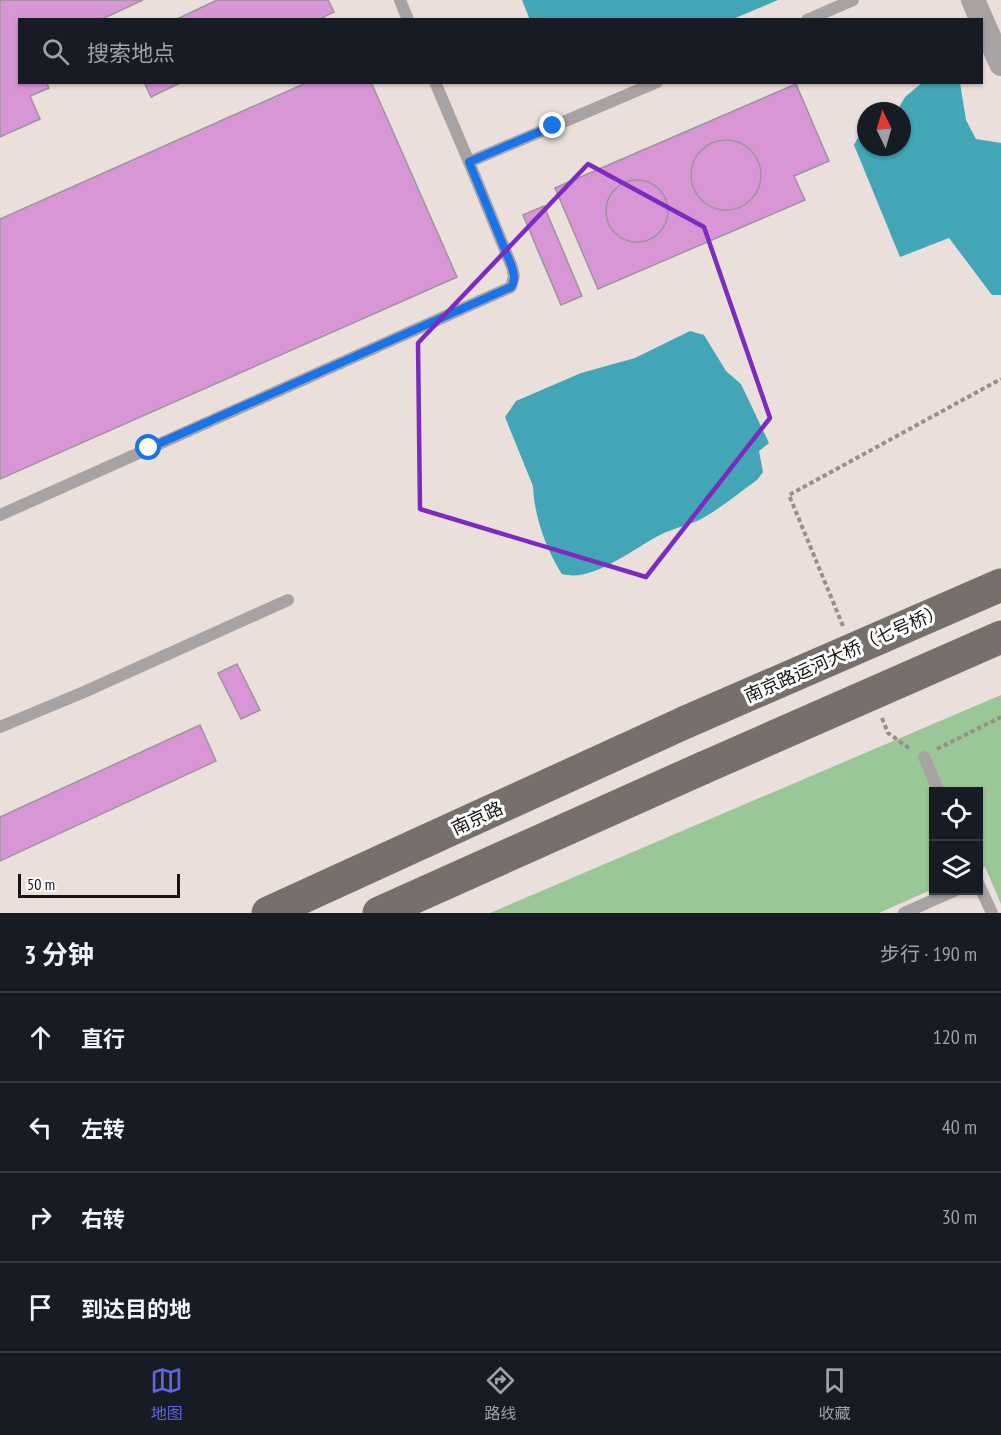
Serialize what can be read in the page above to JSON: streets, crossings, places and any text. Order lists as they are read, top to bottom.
{
  "streets": {
    "main road": ["南京路运河大桥（七号桥）", "南京路"]
  },
  "crossings": [
    ["南京路运河大桥（七号桥）", "南京路"]
  ],
  "scale_bar": "50 m",
  "north": "top",
  "page": {
    "search": "搜索地点",
    "scale": "50 m",
    "heading": ["3 分钟", "步行 · 190 m"],
    "list": [
      ["直行", "120 m"],
      ["左转", "40 m"],
      ["右转", "30 m"],
      "到达目的地"
    ],
    "nav": ["地图", "路线", "收藏"]
  }
}
